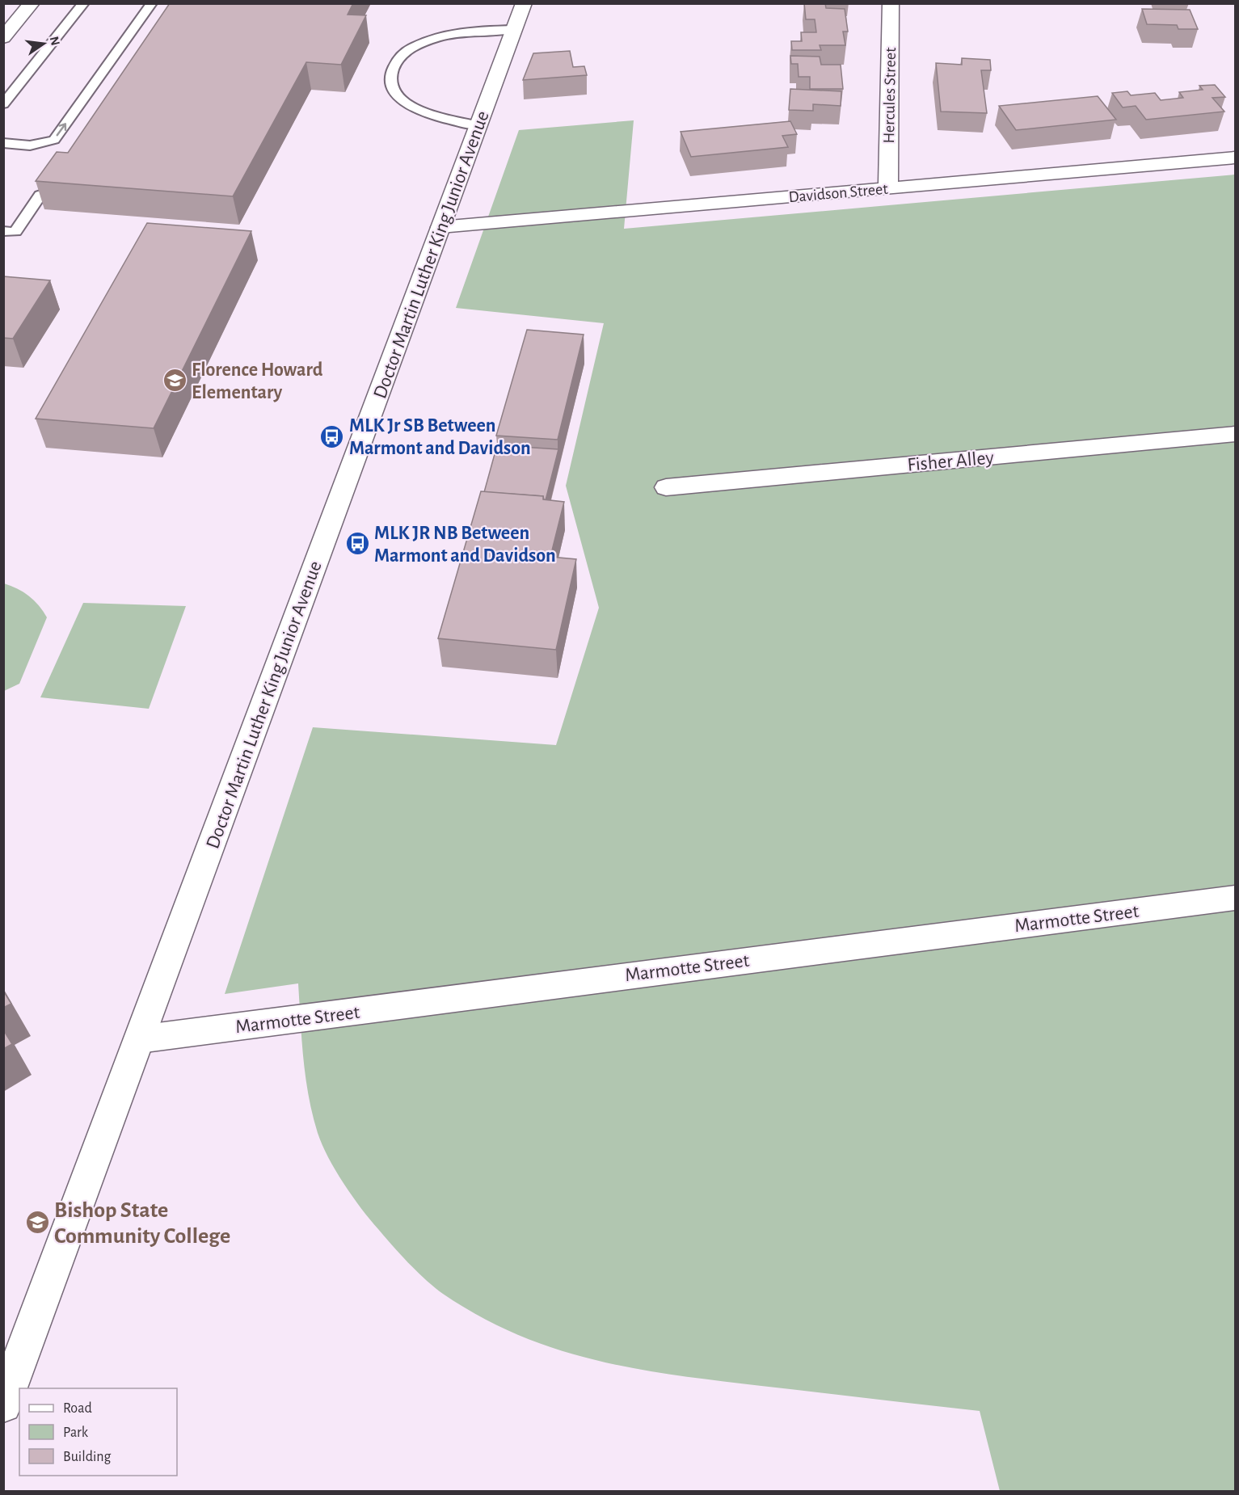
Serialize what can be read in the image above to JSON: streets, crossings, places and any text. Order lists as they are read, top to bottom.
{
  "streets": {
    "street": [
      "Hercules Street",
      "Davidson Street",
      "Doctor Martin Luther King Junior Avenue",
      "Fisher Alley",
      "Marmotte Street"
    ]
  },
  "crossings": [
    ["Hercules Street", "Davidson Street"],
    ["Davidson Street", "Doctor Martin Luther King Junior Avenue"],
    ["Doctor Martin Luther King Junior Avenue", "Marmotte Street"]
  ],
  "places": {
    "school or university": ["Florence Howard Elementary", "Bishop State Community College"],
    "bus stop": ["MLK Jr SB Between Marmont and Davidson", "MLK JR NB Between Marmont and Davidson"]
  },
  "legend": ["Road", "Park", "Building"],
  "north": "right"
}
